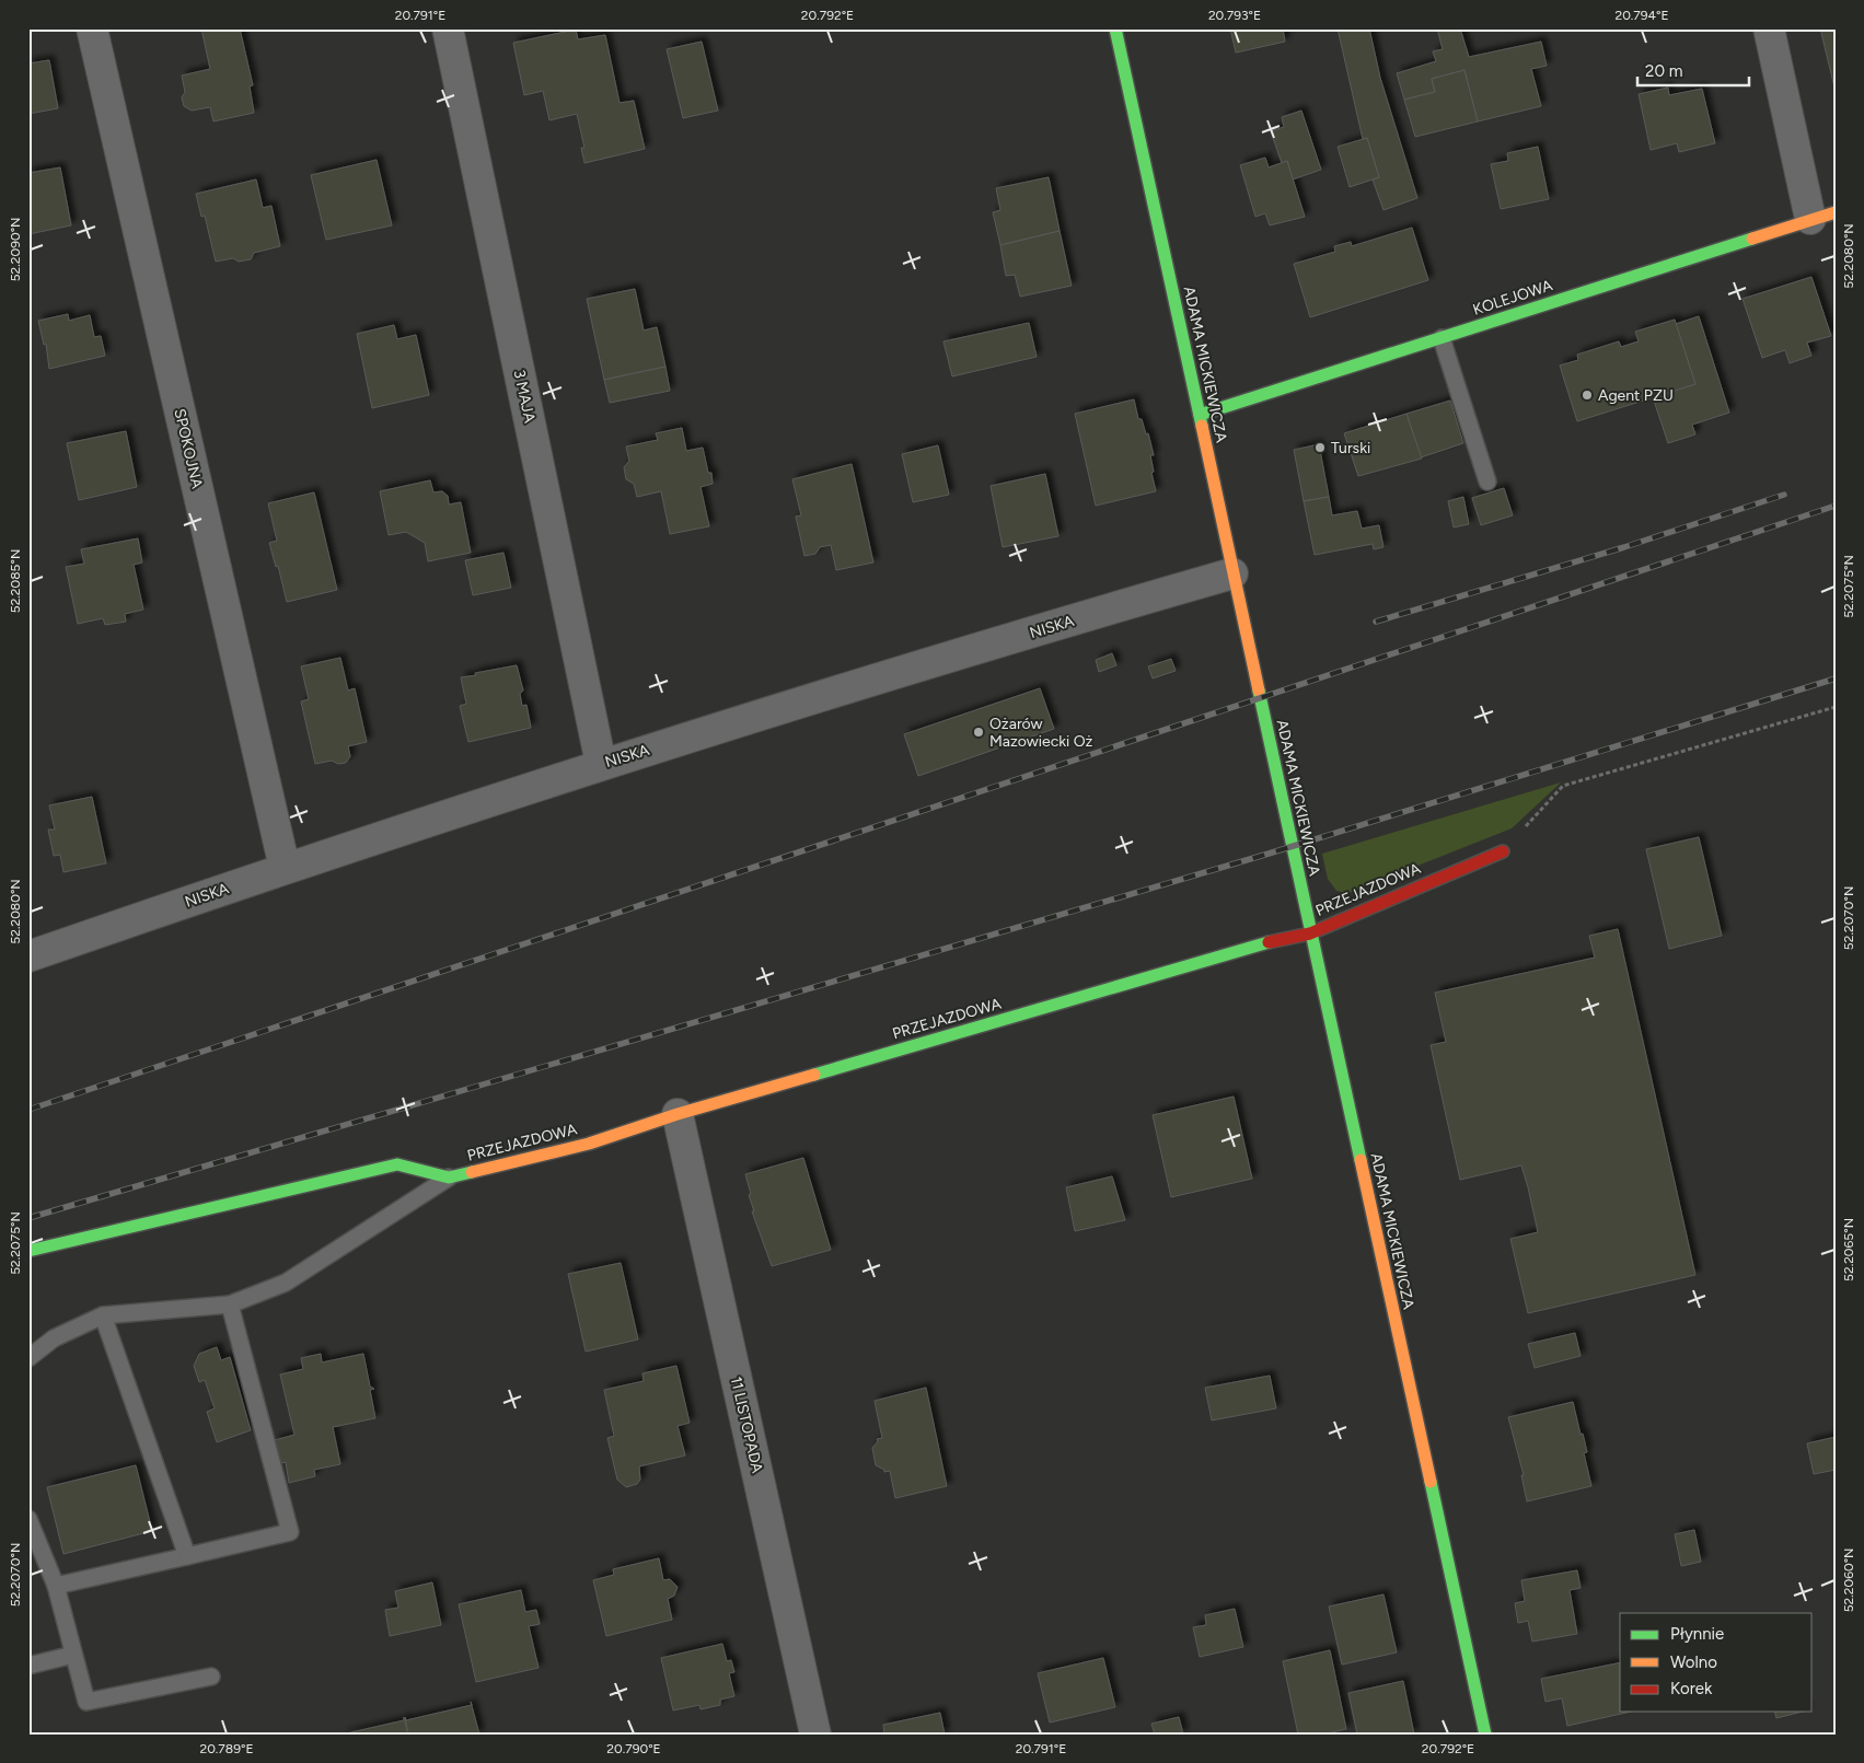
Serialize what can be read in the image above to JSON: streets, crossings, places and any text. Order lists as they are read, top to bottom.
{
  "streets": {
    "street": [
      "KOLEJOWA",
      "ADAMA MICKIEWICZA",
      "3 MAJA",
      "SPOKOJNA",
      "NISKA",
      "PRZEJAZDOWA",
      "11 LISTOPADA"
    ]
  },
  "crossings": [
    ["KOLEJOWA", "ADAMA MICKIEWICZA"],
    ["ADAMA MICKIEWICZA", "NISKA"],
    ["ADAMA MICKIEWICZA", "PRZEJAZDOWA"],
    ["3 MAJA", "NISKA"],
    ["SPOKOJNA", "NISKA"],
    ["PRZEJAZDOWA", "11 LISTOPADA"]
  ],
  "places": ["Agent PZU", "Turski", "Ożarów Mazowiecki Oż"],
  "legend": ["Płynnie", "Wolno", "Korek"],
  "scale_bar": "20 m",
  "coordinates": [
    "20.791°E",
    "20.792°E",
    "20.793°E",
    "20.794°E",
    "52.2090°N",
    "52.2080°N",
    "52.2085°N",
    "52.2075°N",
    "52.2070°N",
    "52.2065°N",
    "52.2060°N",
    "20.789°E",
    "20.790°E"
  ]
}
